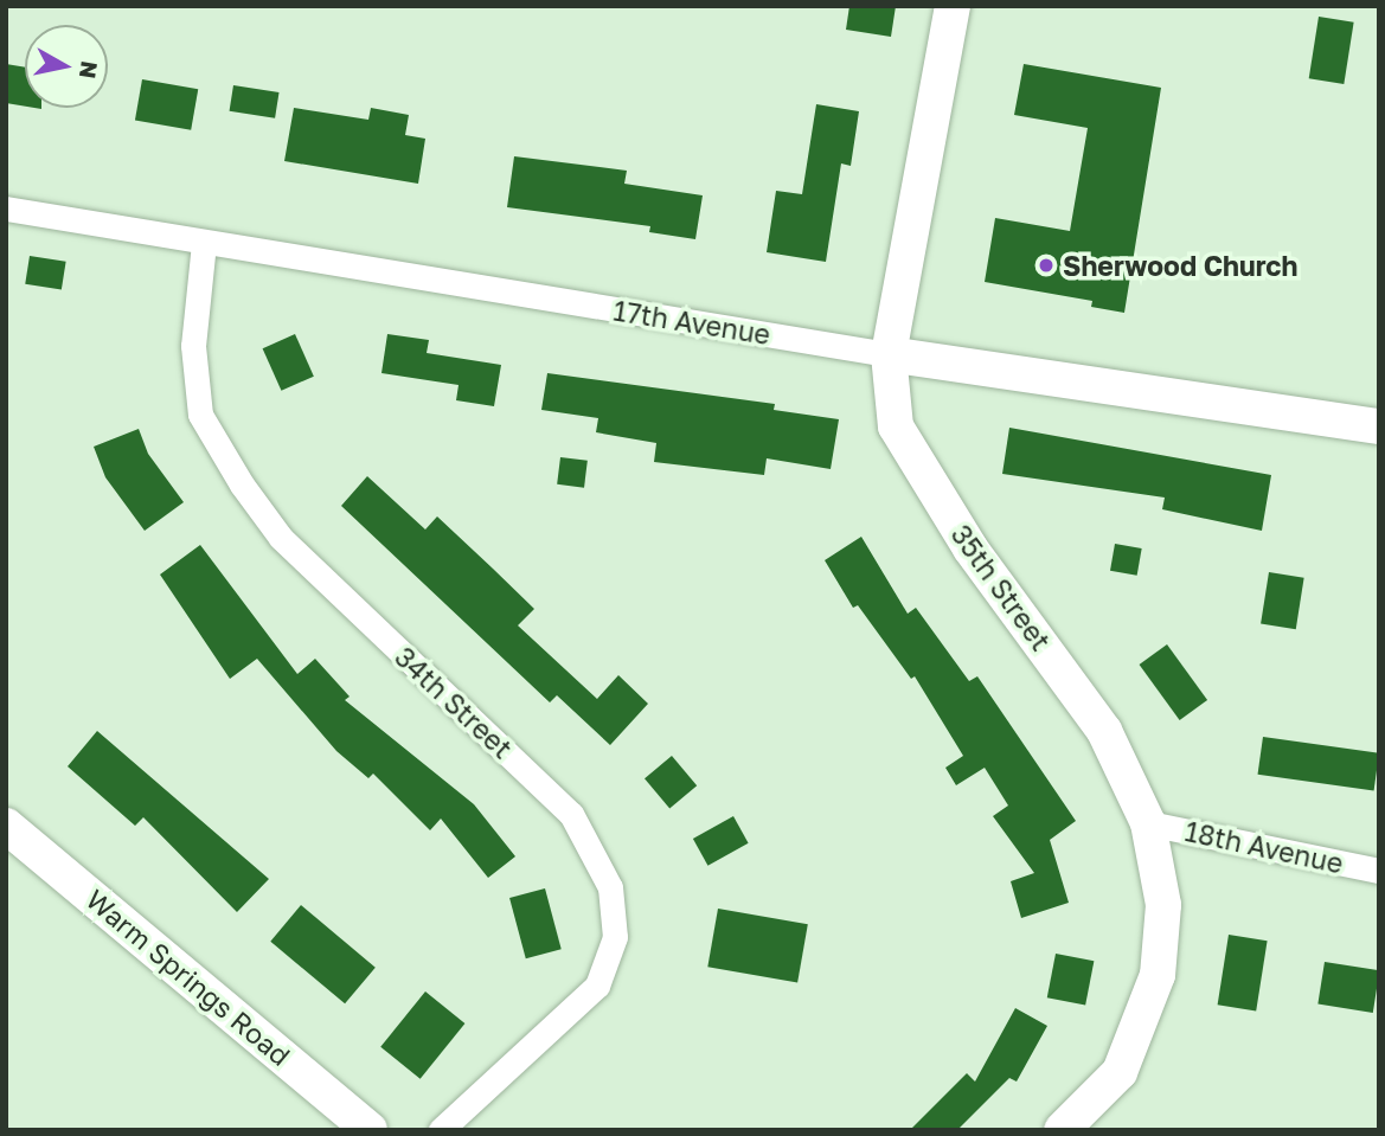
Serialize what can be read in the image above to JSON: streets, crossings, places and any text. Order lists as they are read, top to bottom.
{
  "streets": {
    "street": [
      "17th Avenue",
      "35th Street",
      "34th Street",
      "18th Avenue",
      "Warm Springs Road"
    ]
  },
  "crossings": [
    ["17th Avenue", "35th Street"],
    ["17th Avenue", "34th Street"],
    ["35th Street", "18th Avenue"]
  ],
  "places": ["Sherwood Church"],
  "north": "right"
}
